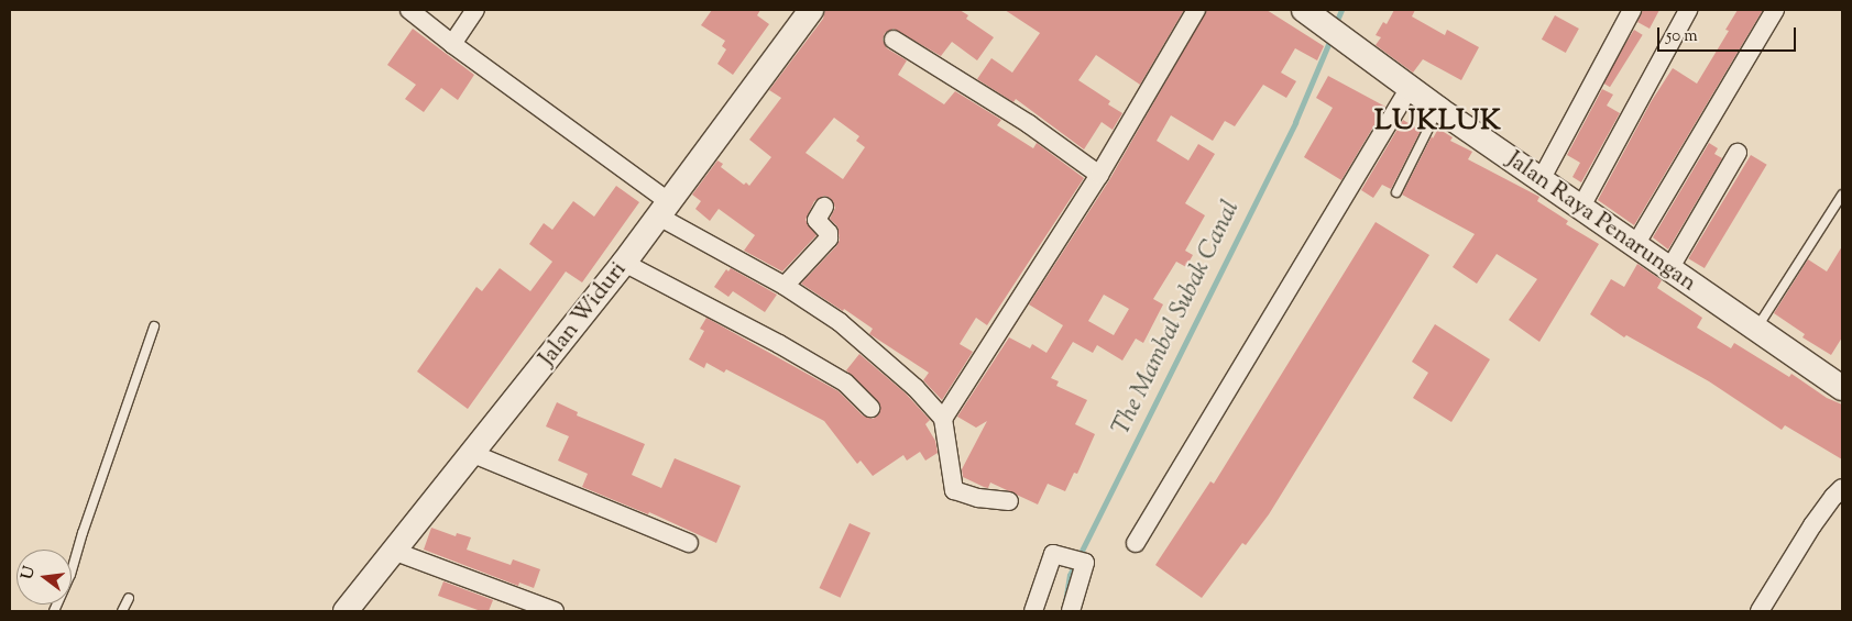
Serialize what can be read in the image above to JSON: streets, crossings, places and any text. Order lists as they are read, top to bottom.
{
  "streets": {
    "street": ["Jalan Raya Penarungan", "Jalan Widuri"]
  },
  "districts": ["LUKLUK"],
  "water": ["The Mambal Subak Canal"],
  "scale_bar": "50 m",
  "north": "left"
}
